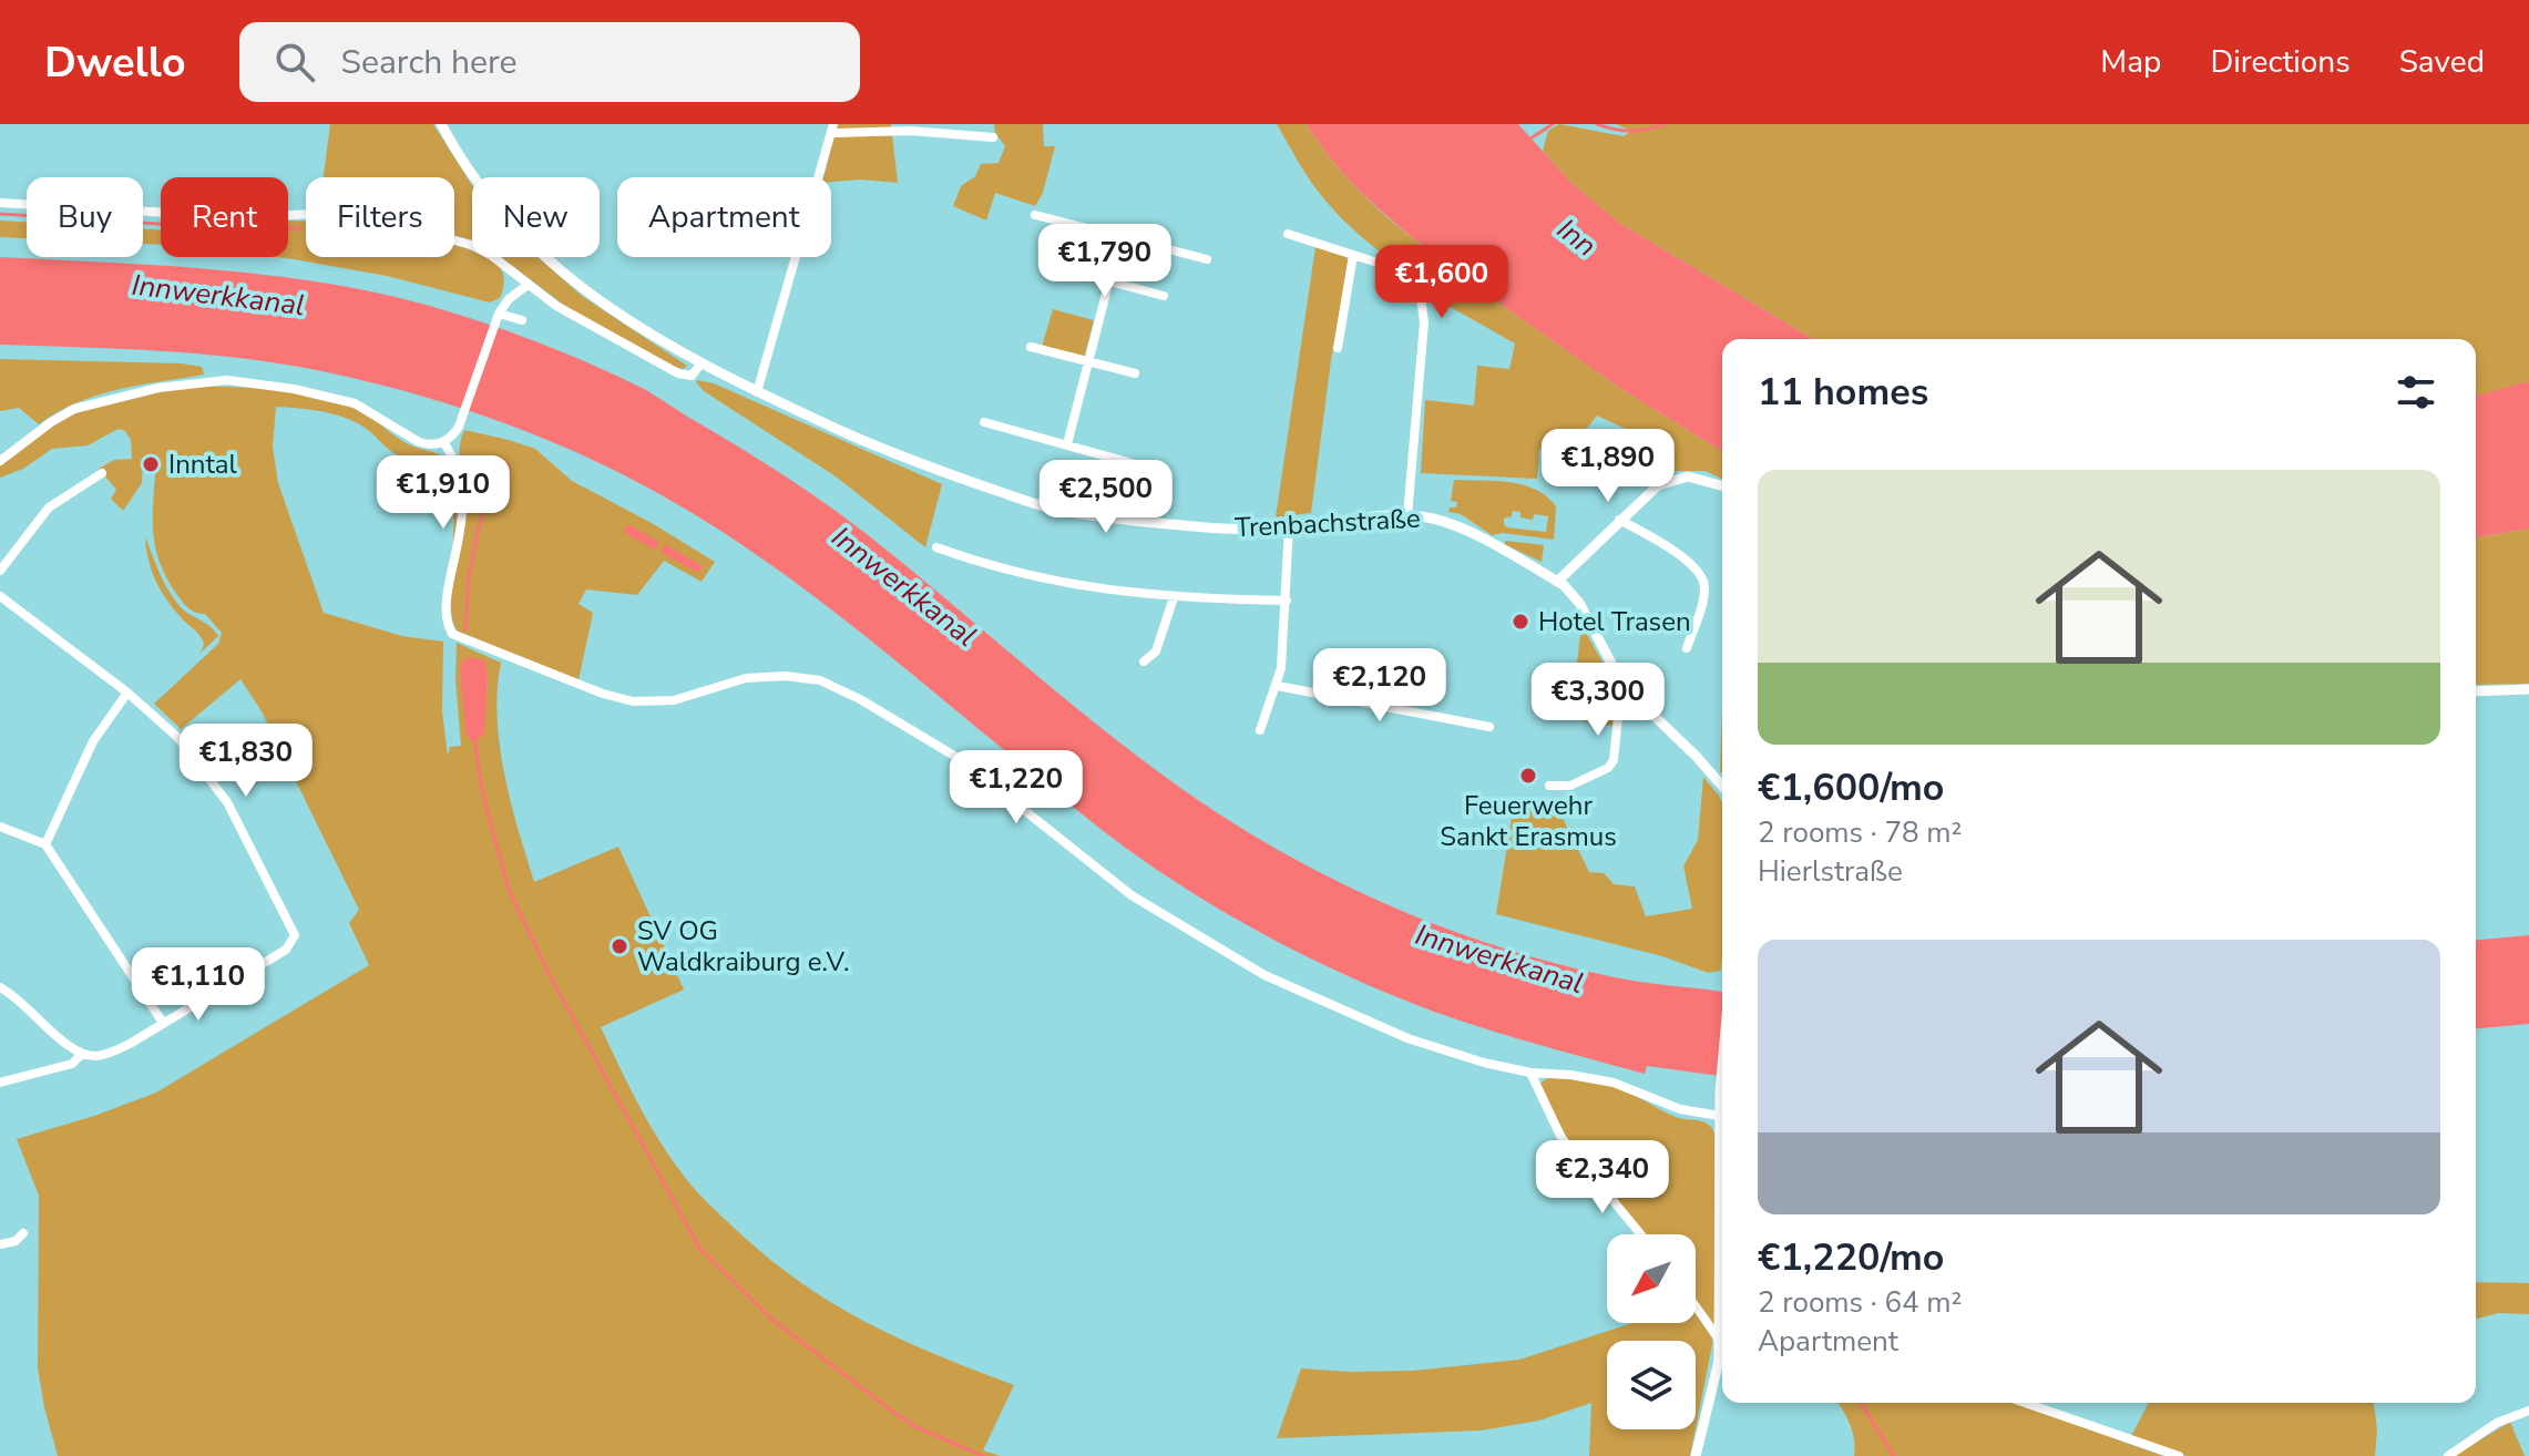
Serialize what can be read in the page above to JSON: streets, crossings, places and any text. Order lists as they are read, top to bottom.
{
  "streets": {
    "street": ["Trenbachstraße"]
  },
  "water": ["Inn", "Innwerkkanal"],
  "places": [
    "Inntal",
    "Hotel Trasen",
    "Feuerwehr Sankt Erasmus",
    "SV OG Waldkraiburg e.V."
  ],
  "north": "bottom left",
  "page": {
    "header": "Dwello",
    "search": "Search here",
    "nav": ["Map", "Directions", "Saved"],
    "chip": [
      "Buy",
      "Rent",
      "Filters",
      "New",
      "Apartment"
    ],
    "price": [
      "€1,790",
      "€1,600",
      "€1,890",
      "€1,910",
      "€2,500",
      "€2,120",
      "€3,300",
      "€1,830",
      "€1,220",
      "€1,110",
      "€2,340"
    ],
    "heading": "11 homes",
    "list": [
      {
        "name": "€1,600/mo",
        "note": "2 rooms · 78 m² · Hierlstraße"
      },
      {
        "name": "€1,220/mo",
        "note": "2 rooms · 64 m² · Apartment"
      }
    ]
  }
}
